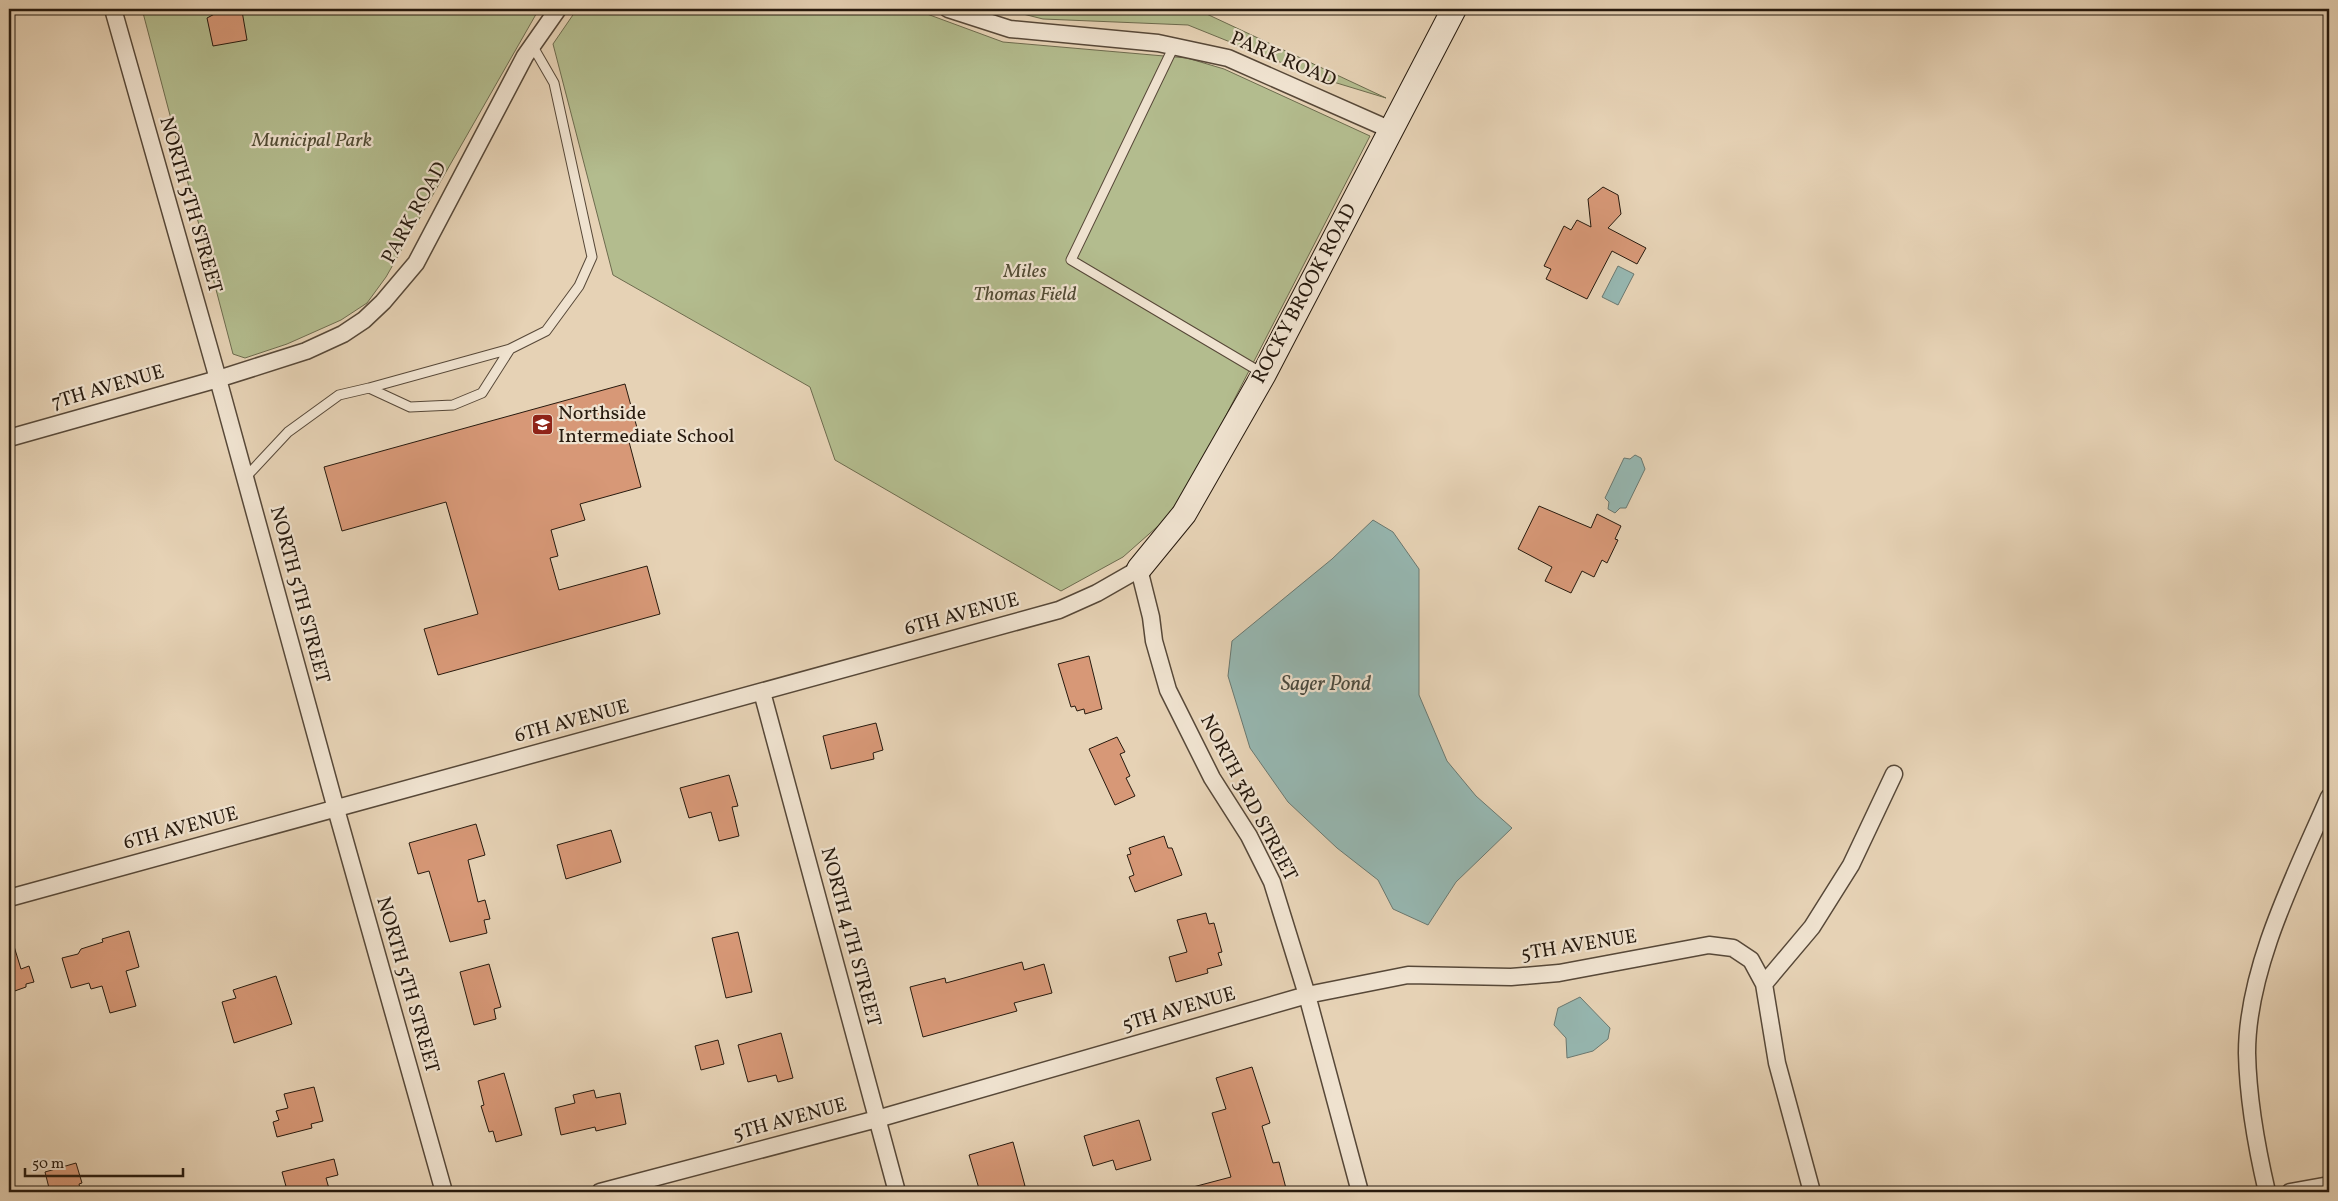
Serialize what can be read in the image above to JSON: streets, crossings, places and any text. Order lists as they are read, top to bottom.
{
  "streets": {
    "street": [
      "PARK ROAD",
      "NORTH 5TH STREET",
      "ROCKY BROOK ROAD",
      "7TH AVENUE",
      "6TH AVENUE",
      "NORTH 3RD STREET",
      "NORTH 4TH STREET",
      "5TH AVENUE"
    ]
  },
  "crossings": [
    ["PARK ROAD", "NORTH 5TH STREET"],
    ["PARK ROAD", "ROCKY BROOK ROAD"],
    ["PARK ROAD", "7TH AVENUE"],
    ["NORTH 5TH STREET", "7TH AVENUE"],
    ["NORTH 5TH STREET", "6TH AVENUE"],
    ["ROCKY BROOK ROAD", "6TH AVENUE"],
    ["ROCKY BROOK ROAD", "NORTH 3RD STREET"],
    ["6TH AVENUE", "NORTH 3RD STREET"],
    ["6TH AVENUE", "NORTH 4TH STREET"],
    ["NORTH 3RD STREET", "5TH AVENUE"],
    ["NORTH 4TH STREET", "5TH AVENUE"]
  ],
  "water": ["Sager Pond"],
  "parks": ["Municipal Park", "Miles Thomas Field"],
  "places": {
    "school or university": ["Northside Intermediate School"]
  },
  "scale_bar": "50 m"
}
